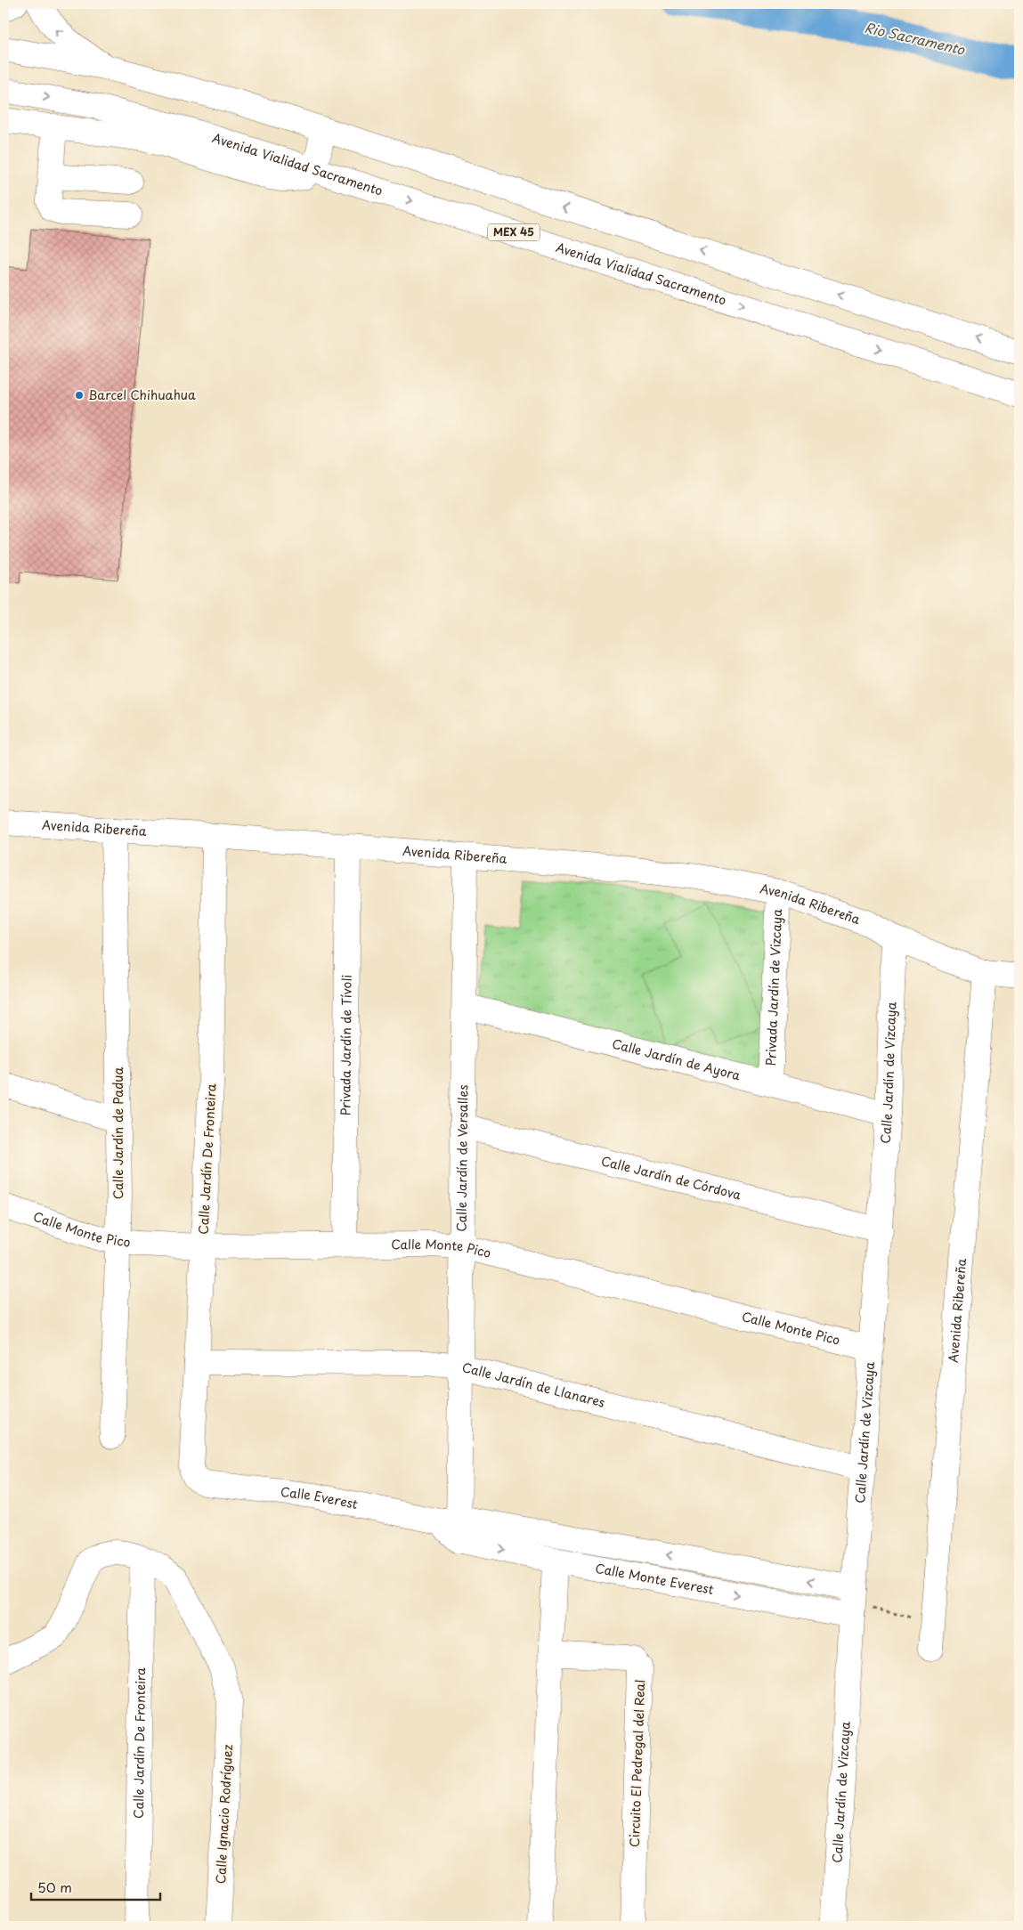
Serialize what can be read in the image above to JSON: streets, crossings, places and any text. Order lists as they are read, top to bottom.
{
  "streets": {
    "main road": [
      "Avenida Vialidad Sacramento",
      "MEX 45",
      "Avenida Ribereña",
      "Privada Jardín de Vizcaya",
      "Privada Jardín de Tívoli",
      "Calle Jardín de Ayora",
      "Calle Jardín de Vizcaya",
      "Calle Jardín de Padua",
      "Calle Jardín de Versalles",
      "Calle Jardín De Fronteira",
      "Calle Jardín de Córdova",
      "Calle Monte Pico",
      "Calle Jardín de Llanares",
      "Calle Everest",
      "Calle Monte Everest",
      "Circuito El Pedregal del Real",
      "Calle Ignacio Rodríguez"
    ]
  },
  "crossings": [
    ["Avenida Ribereña", "Privada Jardín de Vizcaya"],
    ["Avenida Ribereña", "Privada Jardín de Tívoli"],
    ["Avenida Ribereña", "Calle Jardín de Vizcaya"],
    ["Avenida Ribereña", "Calle Jardín de Padua"],
    ["Avenida Ribereña", "Calle Jardín de Versalles"],
    ["Avenida Ribereña", "Calle Jardín De Fronteira"],
    ["Privada Jardín de Vizcaya", "Calle Jardín de Ayora"],
    ["Privada Jardín de Tívoli", "Calle Monte Pico"],
    ["Calle Jardín de Ayora", "Calle Jardín de Vizcaya"],
    ["Calle Jardín de Ayora", "Calle Jardín de Versalles"],
    ["Calle Jardín de Vizcaya", "Calle Jardín de Córdova"],
    ["Calle Jardín de Vizcaya", "Calle Monte Pico"],
    ["Calle Jardín de Vizcaya", "Calle Jardín de Llanares"],
    ["Calle Jardín de Vizcaya", "Calle Monte Everest"],
    ["Calle Jardín de Padua", "Calle Monte Pico"],
    ["Calle Jardín de Versalles", "Calle Jardín de Córdova"],
    ["Calle Jardín de Versalles", "Calle Monte Pico"],
    ["Calle Jardín de Versalles", "Calle Jardín de Llanares"],
    ["Calle Jardín de Versalles", "Calle Everest"],
    ["Calle Jardín de Versalles", "Calle Monte Everest"],
    ["Calle Jardín De Fronteira", "Calle Monte Pico"],
    ["Calle Jardín De Fronteira", "Calle Jardín de Llanares"],
    ["Calle Jardín De Fronteira", "Calle Everest"],
    ["Calle Jardín De Fronteira", "Calle Ignacio Rodríguez"],
    ["Calle Everest", "Calle Monte Everest"]
  ],
  "water": ["Rio Sacramento"],
  "places": ["Barcel Chihuahua"],
  "scale_bar": "50 m"
}
